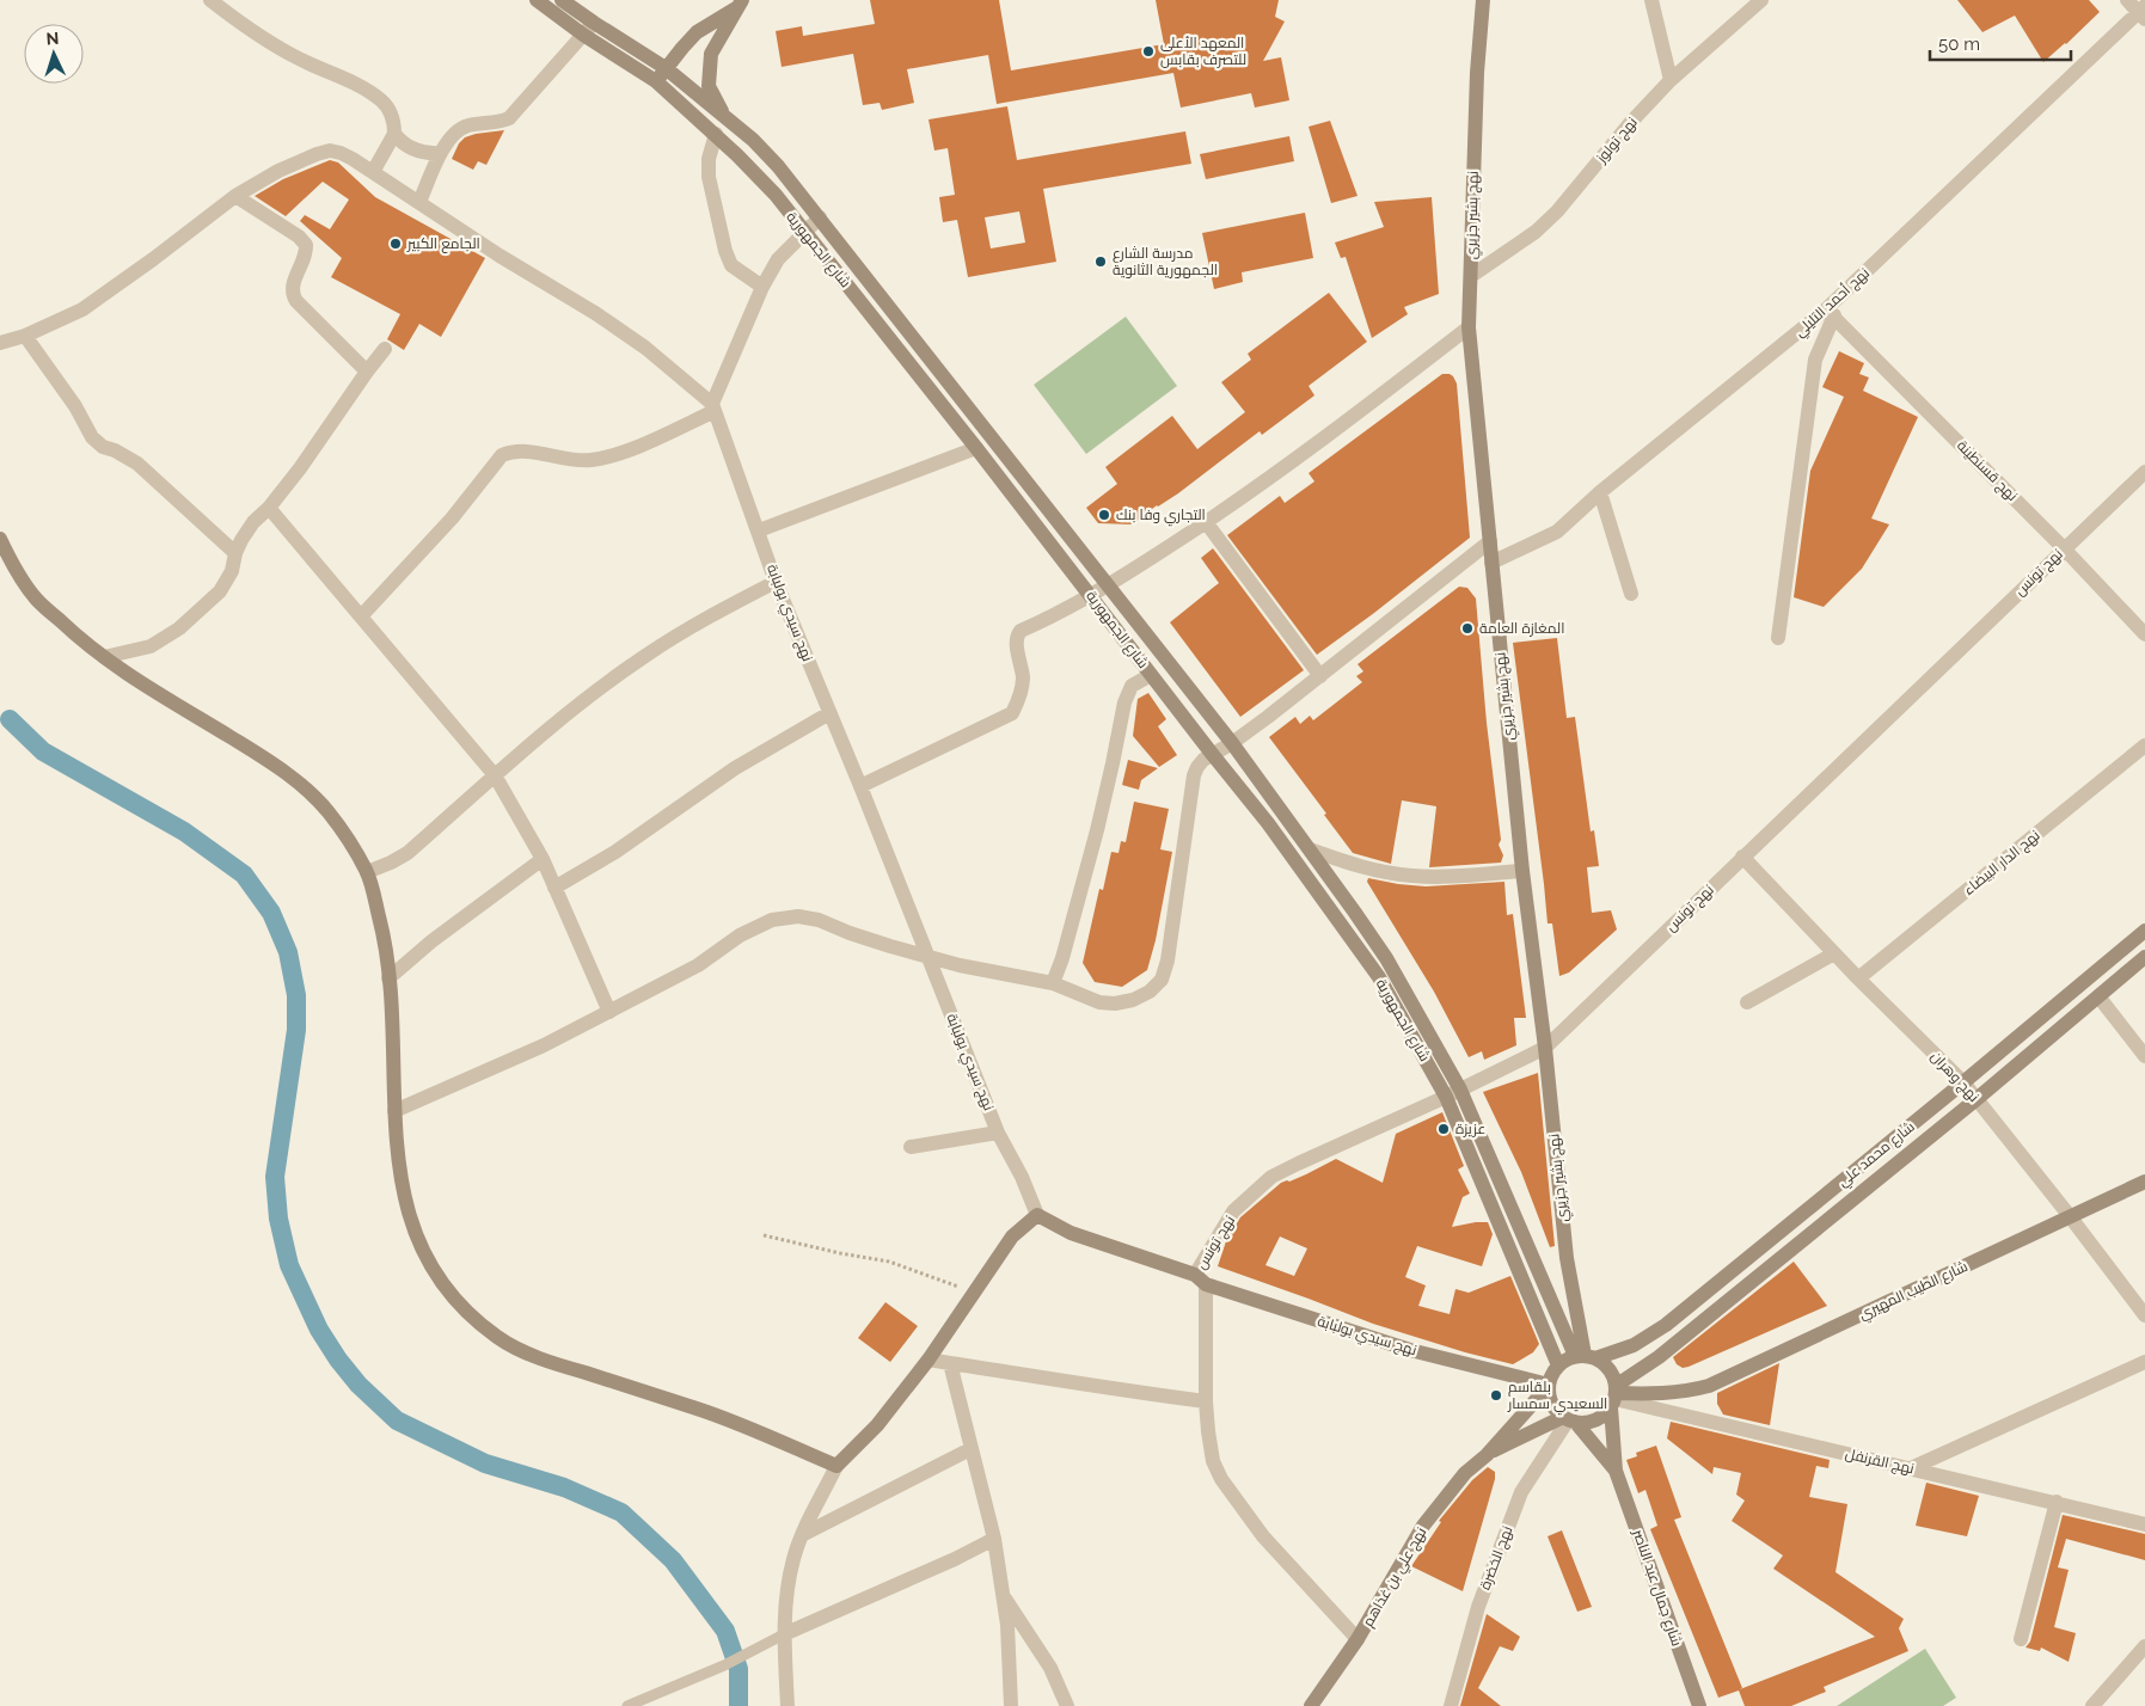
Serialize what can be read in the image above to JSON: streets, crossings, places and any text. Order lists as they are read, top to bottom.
{
  "streets": {
    "street": [
      "نهج تولوز",
      "نهج بشير جزيري",
      "شارع الجمهورية",
      "نهج أحمد التليلي",
      "نهج قسنطينة",
      "نهج تونس",
      "نهج سيدي بولبابة",
      "نهج الدار البيضاء",
      "نهج وهران",
      "شارع محمد علي",
      "شارع الطيب المهيري",
      "نهج القرنفل",
      "نهج الخضرة",
      "نهج علي بن غذاهم",
      "شارع جمال عبد الناصر"
    ]
  },
  "crossings": [
    ["نهج تولوز", "نهج بشير جزيري"],
    ["نهج بشير جزيري", "شارع الجمهورية"],
    ["نهج بشير جزيري", "نهج أحمد التليلي"],
    ["نهج بشير جزيري", "نهج تونس"],
    ["نهج بشير جزيري", "نهج سيدي بولبابة"],
    ["نهج بشير جزيري", "شارع محمد علي"],
    ["نهج بشير جزيري", "شارع الطيب المهيري"],
    ["نهج بشير جزيري", "نهج القرنفل"],
    ["نهج بشير جزيري", "نهج الخضرة"],
    ["نهج بشير جزيري", "نهج علي بن غذاهم"],
    ["نهج بشير جزيري", "شارع جمال عبد الناصر"],
    ["شارع الجمهورية", "نهج تونس"],
    ["شارع الجمهورية", "نهج سيدي بولبابة"],
    ["شارع الجمهورية", "شارع محمد علي"],
    ["شارع الجمهورية", "شارع الطيب المهيري"],
    ["شارع الجمهورية", "نهج القرنفل"],
    ["شارع الجمهورية", "نهج الخضرة"],
    ["شارع الجمهورية", "نهج علي بن غذاهم"],
    ["شارع الجمهورية", "شارع جمال عبد الناصر"],
    ["نهج أحمد التليلي", "نهج قسنطينة"],
    ["نهج قسنطينة", "نهج تونس"],
    ["نهج تونس", "نهج سيدي بولبابة"],
    ["نهج تونس", "نهج وهران"],
    ["نهج تونس", "نهج علي بن غذاهم"],
    ["نهج سيدي بولبابة", "شارع محمد علي"],
    ["نهج سيدي بولبابة", "شارع الطيب المهيري"],
    ["نهج سيدي بولبابة", "نهج القرنفل"],
    ["نهج سيدي بولبابة", "نهج الخضرة"],
    ["نهج سيدي بولبابة", "نهج علي بن غذاهم"],
    ["نهج سيدي بولبابة", "شارع جمال عبد الناصر"],
    ["نهج الدار البيضاء", "نهج وهران"],
    ["نهج وهران", "شارع محمد علي"],
    ["نهج وهران", "شارع الطيب المهيري"],
    ["شارع محمد علي", "شارع الطيب المهيري"],
    ["شارع محمد علي", "نهج القرنفل"],
    ["شارع محمد علي", "نهج الخضرة"],
    ["شارع محمد علي", "نهج علي بن غذاهم"],
    ["شارع محمد علي", "شارع جمال عبد الناصر"],
    ["شارع الطيب المهيري", "نهج القرنفل"],
    ["شارع الطيب المهيري", "نهج الخضرة"],
    ["شارع الطيب المهيري", "نهج علي بن غذاهم"],
    ["شارع الطيب المهيري", "شارع جمال عبد الناصر"],
    ["نهج القرنفل", "نهج الخضرة"],
    ["نهج القرنفل", "نهج علي بن غذاهم"],
    ["نهج القرنفل", "شارع جمال عبد الناصر"],
    ["نهج الخضرة", "نهج علي بن غذاهم"],
    ["نهج الخضرة", "شارع جمال عبد الناصر"],
    ["نهج علي بن غذاهم", "شارع جمال عبد الناصر"]
  ],
  "places": [
    "المعهد الأعلى للتصرف بقابس",
    "الجامع الكبير",
    "مدرسة الشارع الجمهورية الثانوية",
    "التجاري وفا بنك",
    "المغازة العامة",
    "عزيزة",
    "بلقاسم السعيدي سمسار"
  ],
  "scale_bar": "50 m",
  "north": "top"
}
